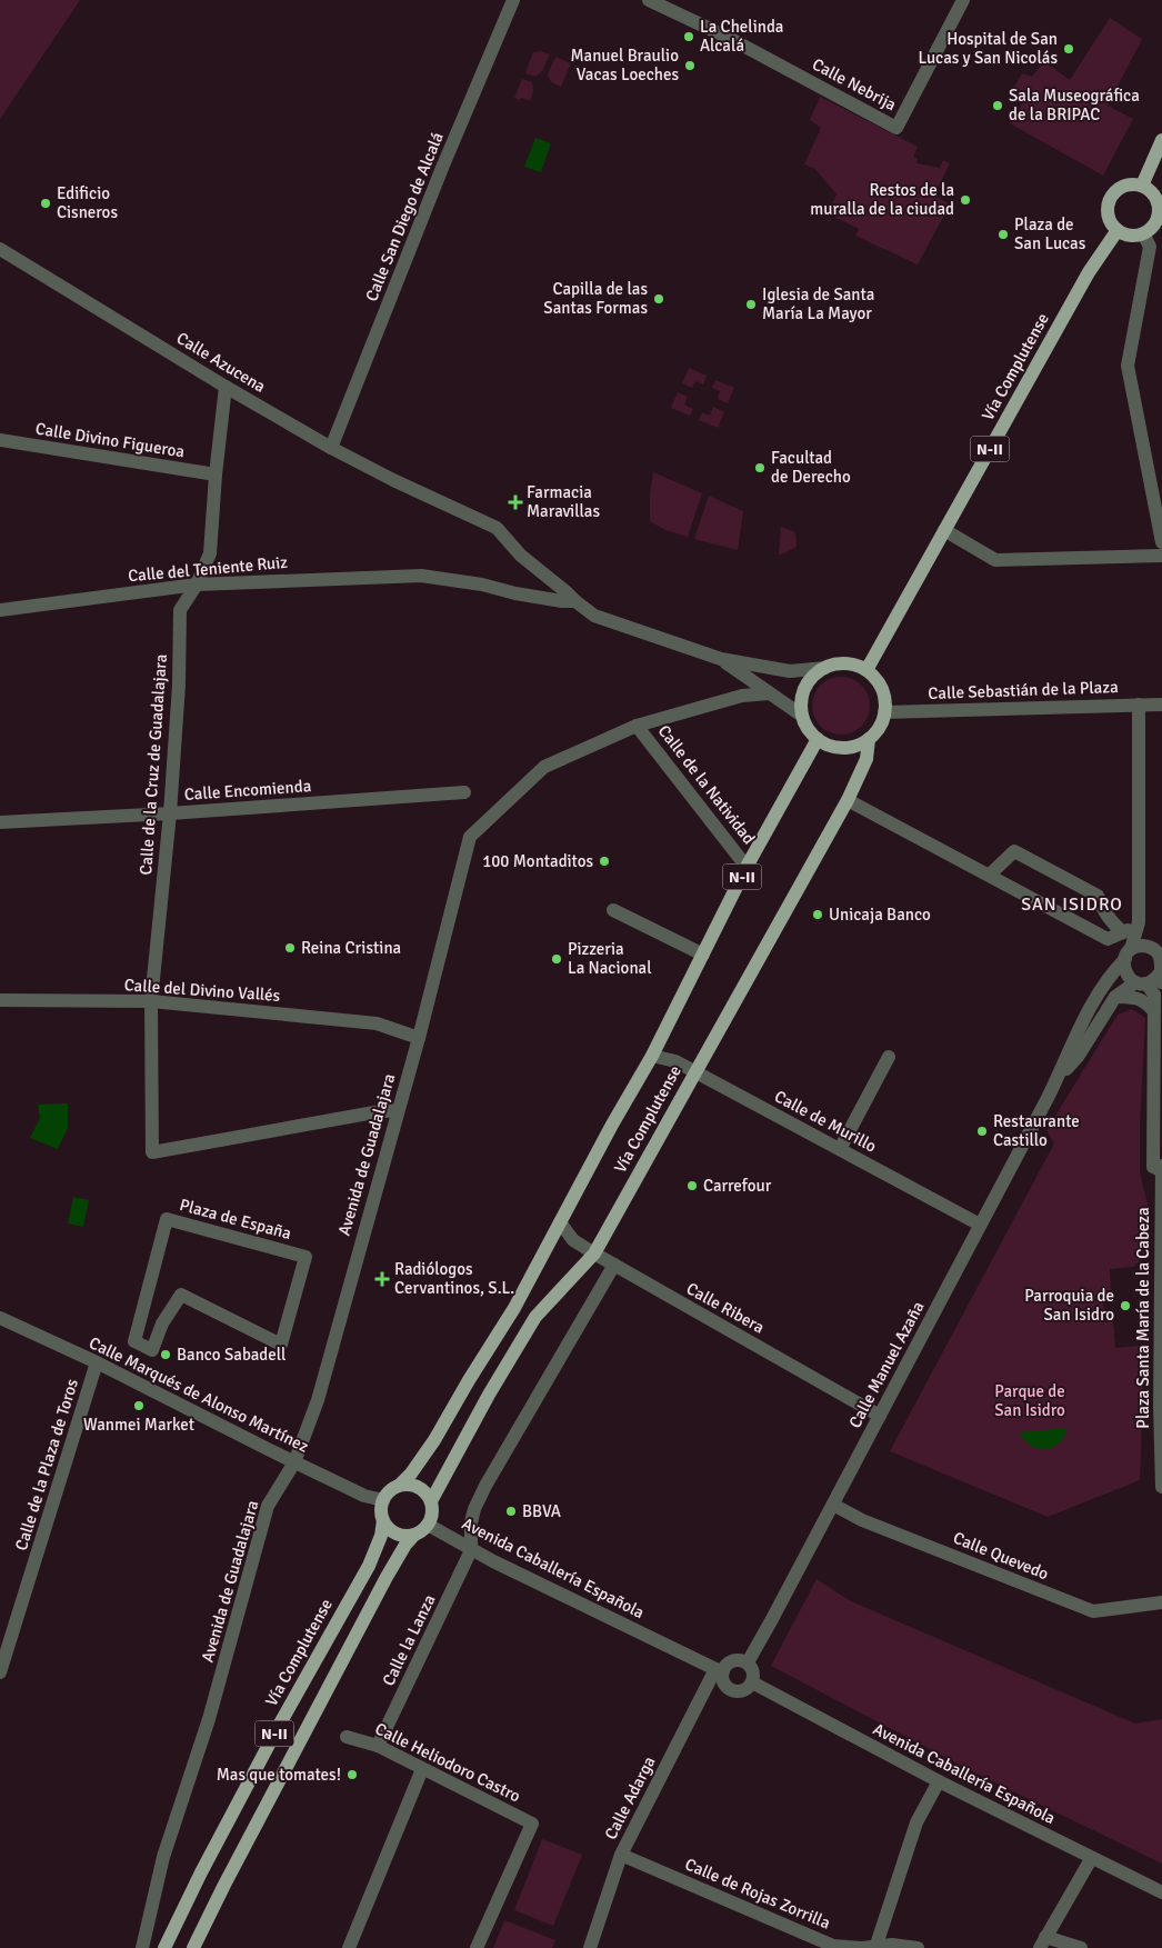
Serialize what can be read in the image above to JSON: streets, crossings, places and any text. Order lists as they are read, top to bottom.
{
  "streets": {
    "main road": ["Vía Complutense", "N-II"],
    "street": [
      "Calle Nebrija",
      "Calle San Diego de Alcalá",
      "Calle Azucena",
      "Calle Divino Figueroa",
      "Calle del Teniente Ruiz",
      "Calle Sebastián de la Plaza",
      "Calle de la Cruz de Guadalajara",
      "Calle de la Natividad",
      "Calle Encomienda",
      "Calle del Divino Vallés",
      "Calle de Murillo",
      "Avenida de Guadalajara",
      "Plaza de España",
      "Calle Ribera",
      "Plaza Santa María de la Cabeza",
      "Calle Manuel Azaña",
      "Calle Marqués de Alonso Martínez",
      "Calle de la Plaza de Toros",
      "Calle Quevedo",
      "Avenida Caballería Española",
      "Calle la Lanza",
      "Calle Heliodoro Castro",
      "Calle Adarga",
      "Calle de Rojas Zorrilla"
    ]
  },
  "crossings": [
    ["Calle San Diego de Alcalá", "Calle Azucena"],
    ["Calle Azucena", "Calle del Teniente Ruiz"],
    ["Calle Azucena", "Calle de la Cruz de Guadalajara"],
    ["Vía Complutense", "Calle Sebastián de la Plaza"],
    ["Vía Complutense", "Calle de la Natividad"],
    ["Vía Complutense", "Calle de Murillo"],
    ["Vía Complutense", "Calle Ribera"],
    ["Vía Complutense", "Calle Marqués de Alonso Martínez"],
    ["Vía Complutense", "Avenida Caballería Española"],
    ["Calle Divino Figueroa", "Calle de la Cruz de Guadalajara"],
    ["Calle del Teniente Ruiz", "Calle de la Cruz de Guadalajara"],
    ["Calle de la Cruz de Guadalajara", "Calle Encomienda"],
    ["Calle de la Cruz de Guadalajara", "Calle del Divino Vallés"],
    ["Calle de la Cruz de Guadalajara", "Avenida de Guadalajara"],
    ["Calle de la Natividad", "Avenida de Guadalajara"],
    ["Calle del Divino Vallés", "Avenida de Guadalajara"],
    ["Calle de Murillo", "Calle Manuel Azaña"],
    ["Avenida de Guadalajara", "Calle Marqués de Alonso Martínez"],
    ["Calle Ribera", "Calle Manuel Azaña"],
    ["Calle Manuel Azaña", "Calle Quevedo"],
    ["Calle Manuel Azaña", "Avenida Caballería Española"],
    ["Calle Manuel Azaña", "Calle Adarga"],
    ["Calle Marqués de Alonso Martínez", "Calle de la Plaza de Toros"],
    ["Calle Marqués de Alonso Martínez", "Avenida Caballería Española"],
    ["Avenida Caballería Española", "Calle la Lanza"],
    ["Avenida Caballería Española", "Calle Adarga"],
    ["Calle la Lanza", "Calle Heliodoro Castro"],
    ["Calle Adarga", "Calle de Rojas Zorrilla"]
  ],
  "districts": ["SAN ISIDRO"],
  "parks": ["Parque de San Isidro"],
  "places": {
    "other": [
      "La Chelinda Alcalá",
      "Hospital de San Lucas y San Nicolás",
      "Manuel Braulio Vacas Loeches",
      "Sala Museográfica de la BRIPAC",
      "Restos de la muralla de la ciudad",
      "Edificio Cisneros",
      "Plaza de San Lucas",
      "Capilla de las Santas Formas",
      "Iglesia de Santa María La Mayor",
      "Facultad de Derecho",
      "100 Montaditos",
      "Unicaja Banco",
      "Reina Cristina",
      "Pizzeria La Nacional",
      "Restaurante Castillo",
      "Carrefour",
      "Parroquia de San Isidro",
      "Banco Sabadell",
      "Wanmei Market",
      "BBVA",
      "Mas que tomates!"
    ],
    "health": ["Farmacia Maravillas", "Radiólogos Cervantinos, S.L."]
  }
}
